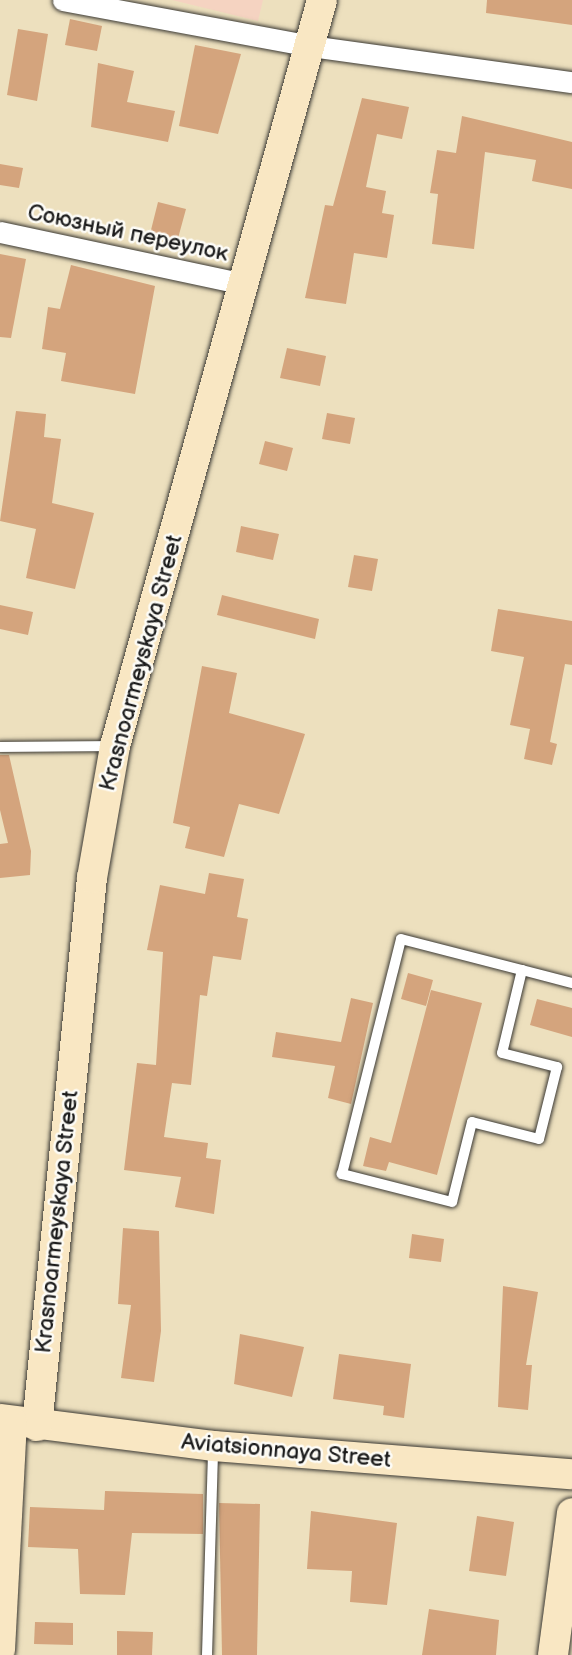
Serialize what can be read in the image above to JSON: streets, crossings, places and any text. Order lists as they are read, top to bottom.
{
  "streets": {
    "street": ["Союзный переулок", "Krasnoarmeyskaya Street", "Aviatsionnaya Street"]
  },
  "crossings": [
    ["Союзный переулок", "Krasnoarmeyskaya Street"],
    ["Krasnoarmeyskaya Street", "Aviatsionnaya Street"]
  ]
}
